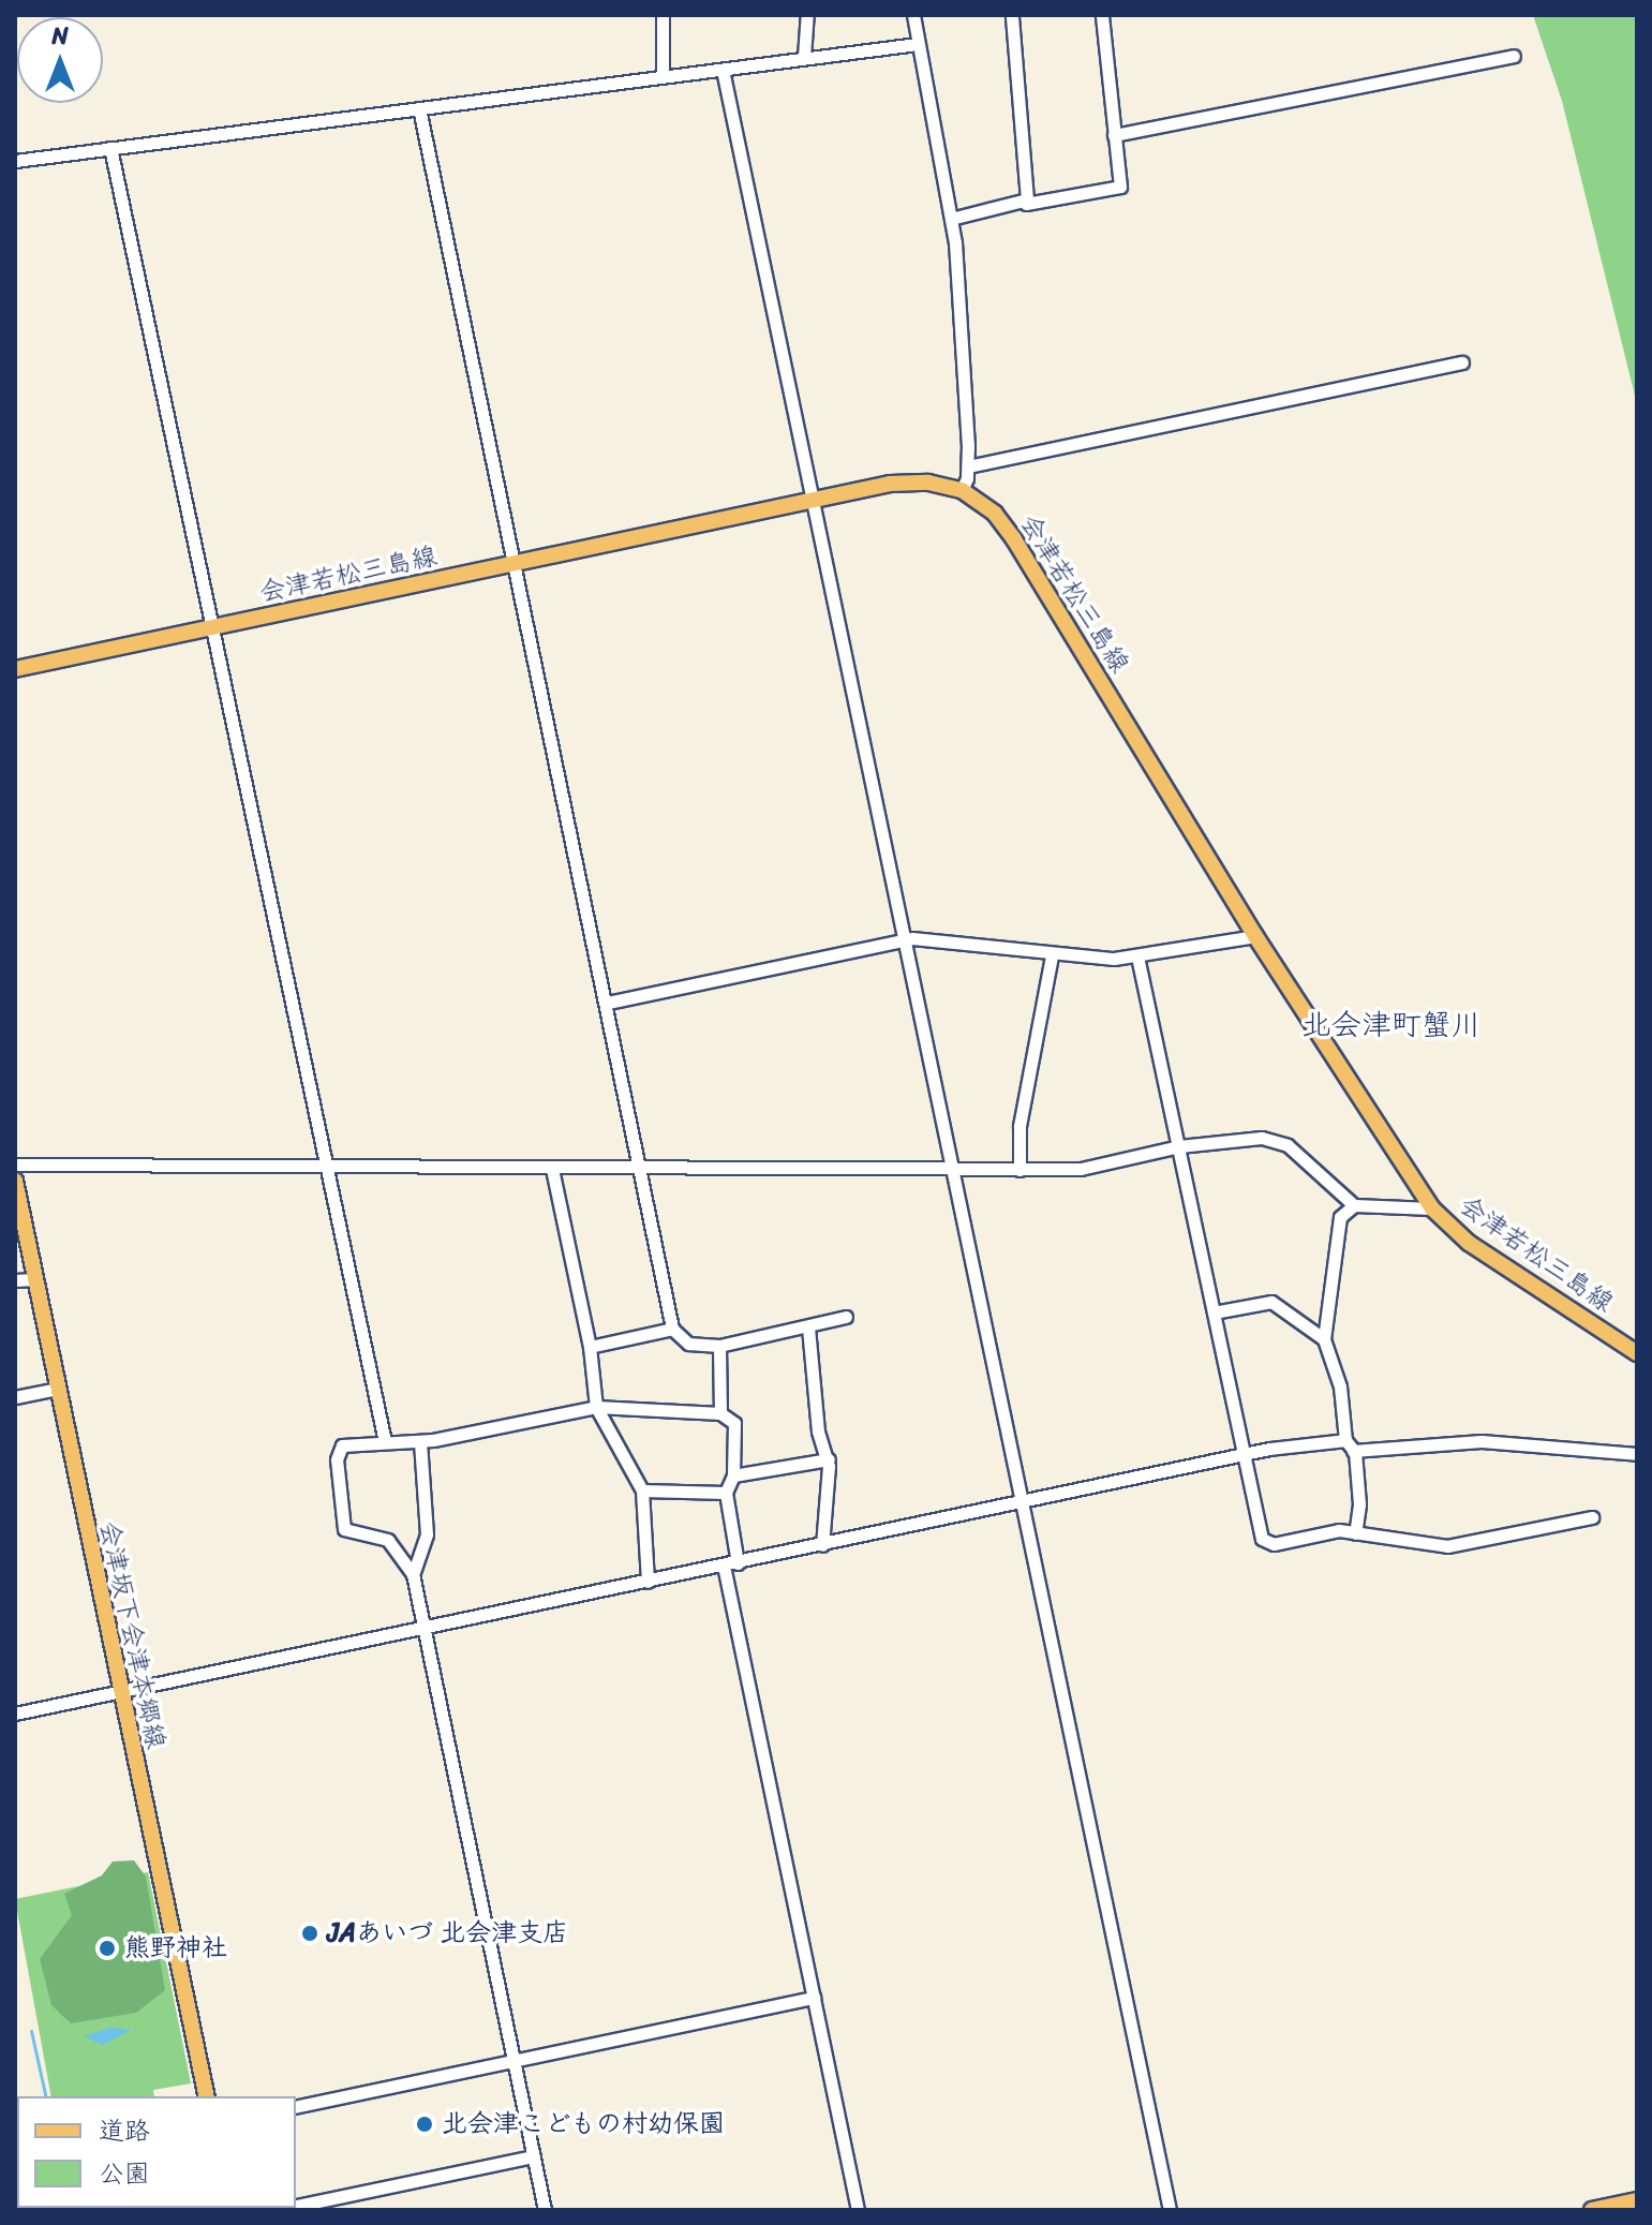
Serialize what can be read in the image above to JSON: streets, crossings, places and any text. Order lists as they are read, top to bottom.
{
  "streets": {
    "main road": ["会津若松三島線", "会津坂下会津本郷線"]
  },
  "districts": ["北会津町蟹川"],
  "places": ["JAあいづ 北会津支店", "熊野神社", "北会津こどもの村幼保園"],
  "legend": ["道路", "公園"],
  "north": "top"
}
